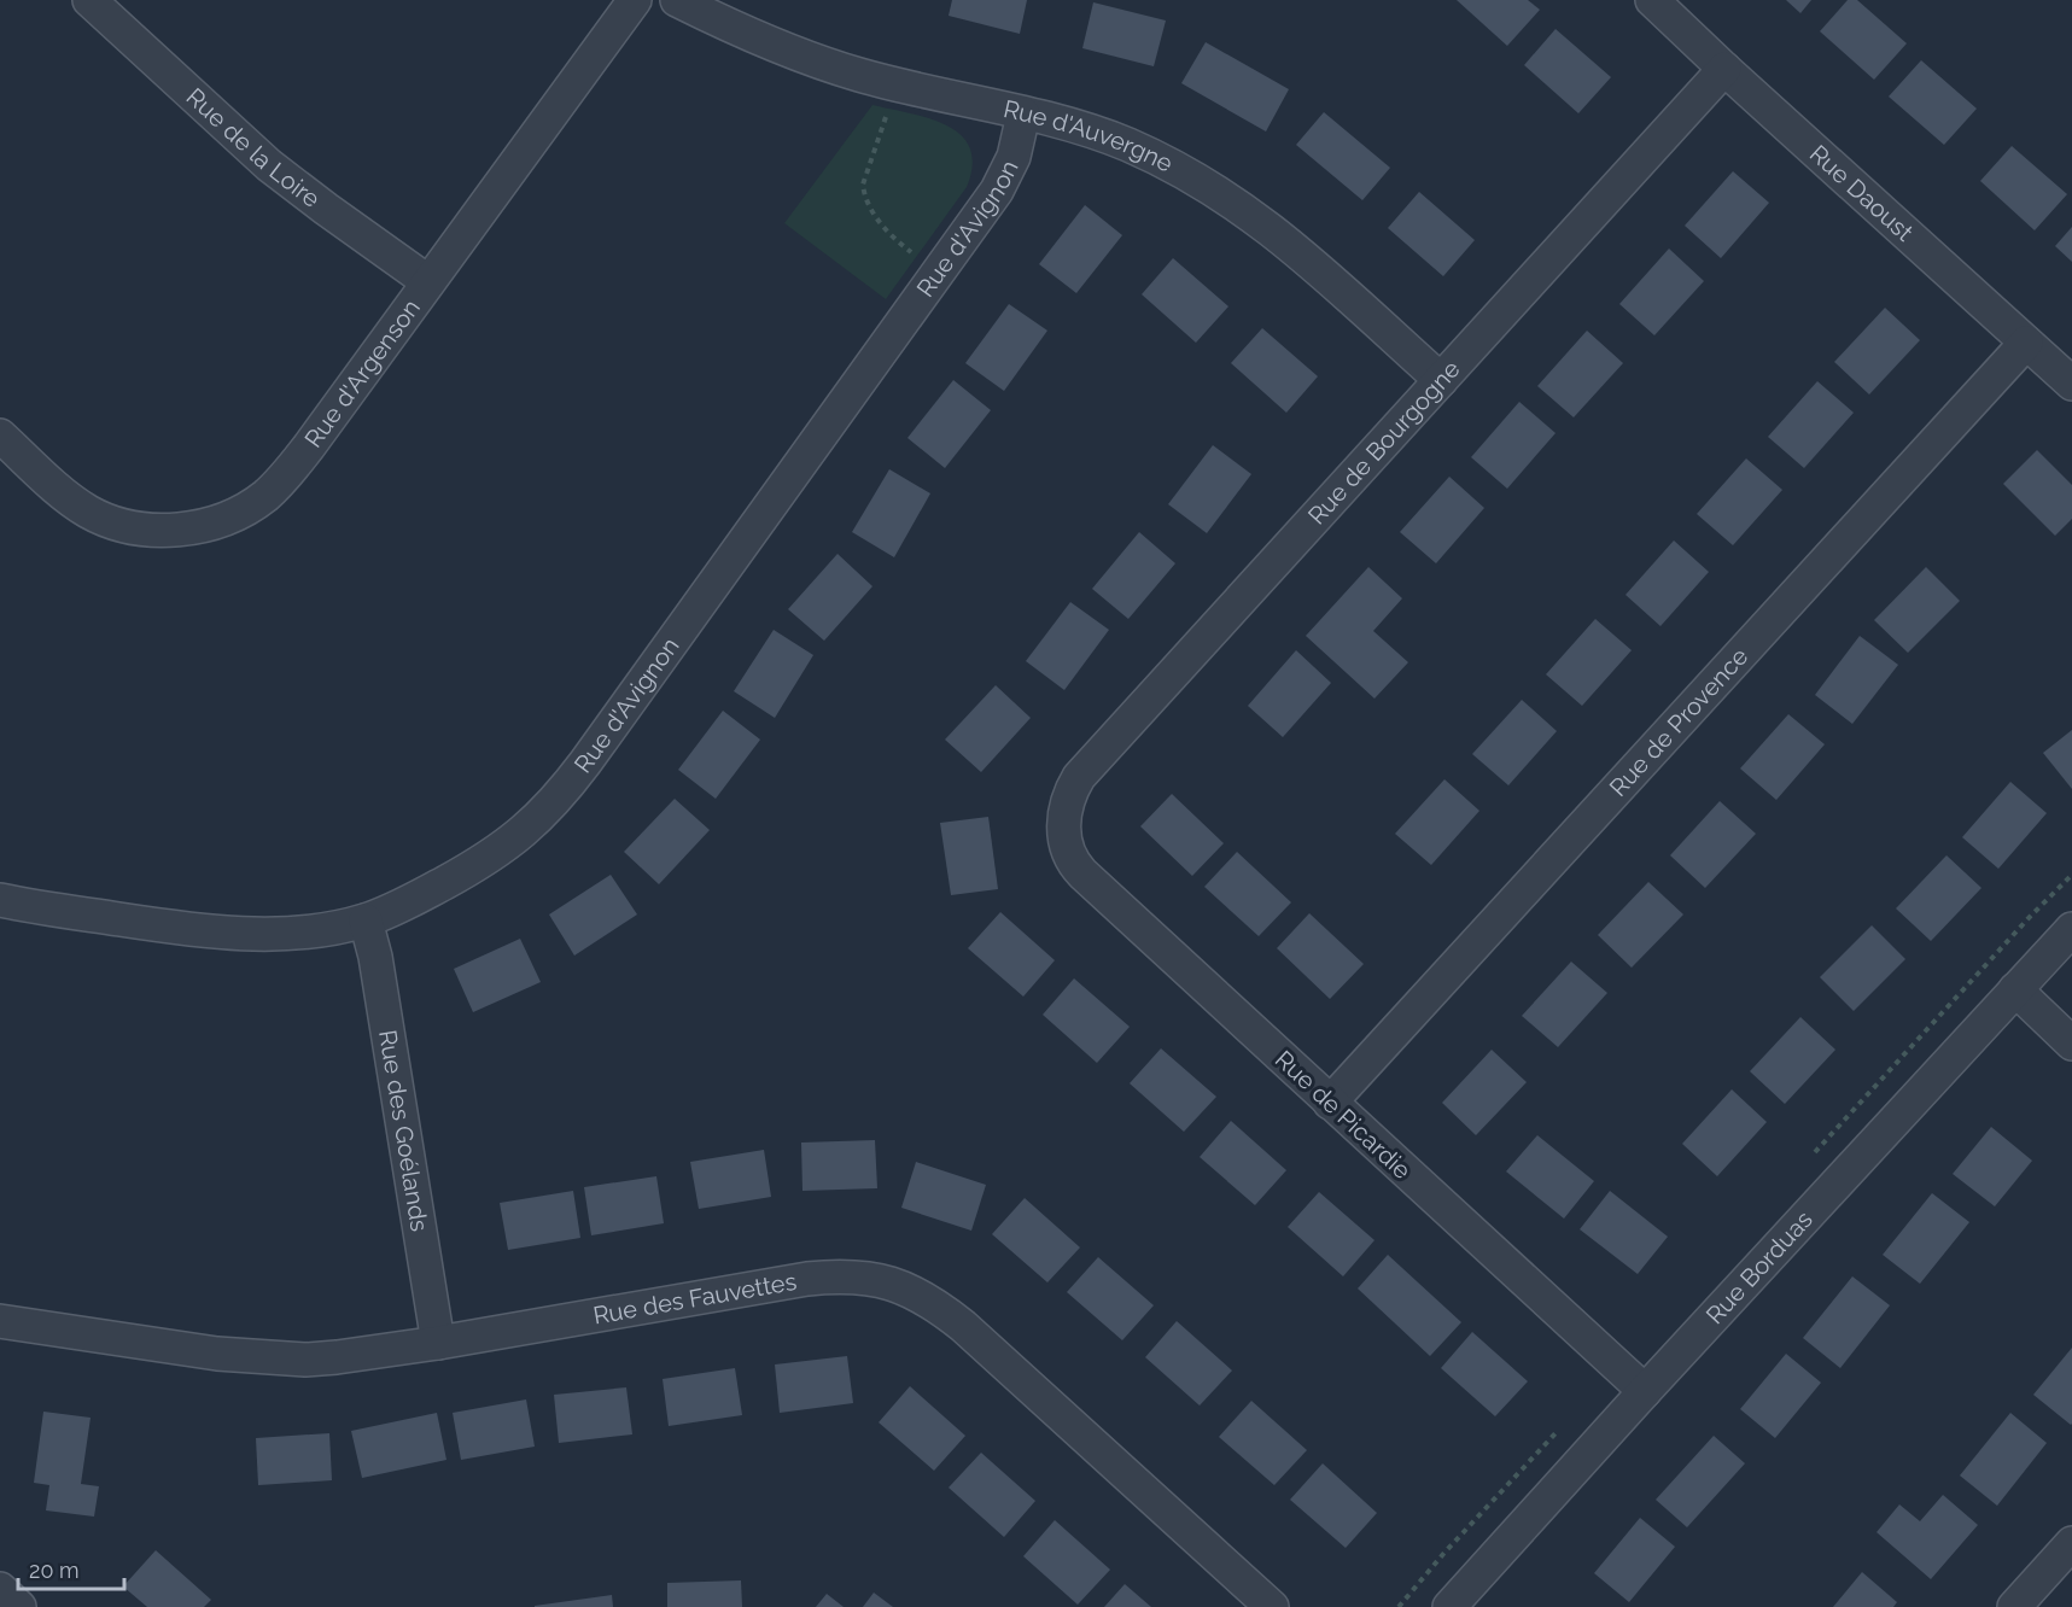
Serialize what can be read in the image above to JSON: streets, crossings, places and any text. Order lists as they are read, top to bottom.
{
  "streets": {
    "street": [
      "Rue d'Auvergne",
      "Rue de la Loire",
      "Rue Daoust",
      "Rue d'Avignon",
      "Rue d'Argenson",
      "Rue de Bourgogne",
      "Rue de Provence",
      "Rue de Picardie",
      "Rue des Goélands",
      "Rue Borduas",
      "Rue des Fauvettes"
    ]
  },
  "crossings": [
    ["Rue d'Auvergne", "Rue d'Avignon"],
    ["Rue d'Auvergne", "Rue de Bourgogne"],
    ["Rue de la Loire", "Rue d'Argenson"],
    ["Rue Daoust", "Rue de Bourgogne"],
    ["Rue Daoust", "Rue de Provence"],
    ["Rue d'Avignon", "Rue des Goélands"],
    ["Rue de Bourgogne", "Rue de Picardie"],
    ["Rue de Provence", "Rue de Picardie"],
    ["Rue de Picardie", "Rue Borduas"],
    ["Rue des Goélands", "Rue des Fauvettes"]
  ],
  "scale_bar": "20 m"
}
